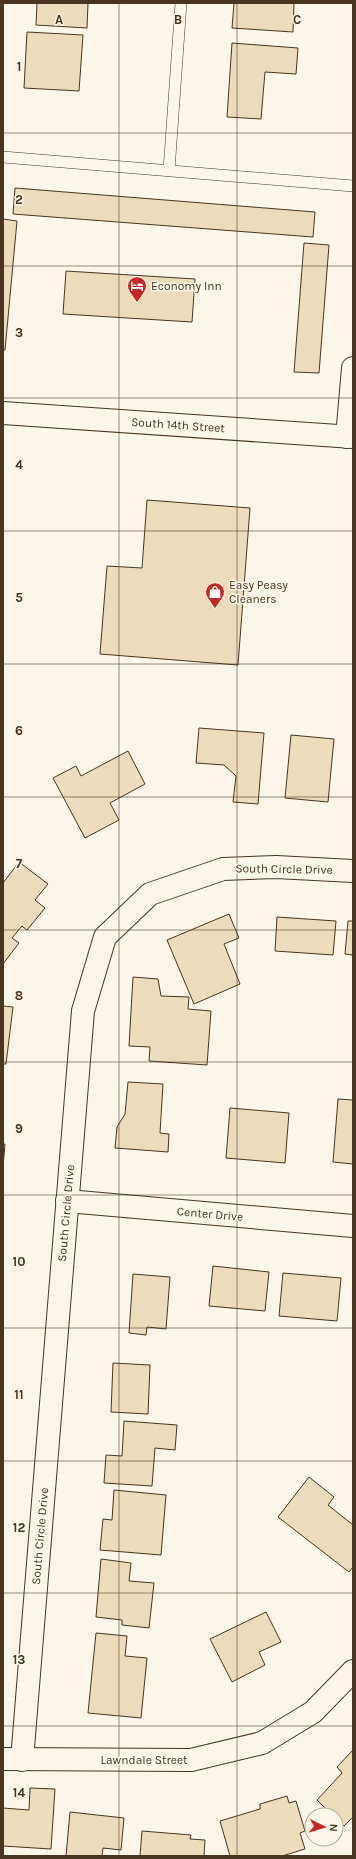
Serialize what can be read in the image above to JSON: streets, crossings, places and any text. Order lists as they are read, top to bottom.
{
  "streets": {
    "street": [
      "South 14th Street",
      "South Circle Drive",
      "Center Drive",
      "Lawndale Street"
    ]
  },
  "crossings": [
    ["South Circle Drive", "Center Drive"],
    ["South Circle Drive", "Lawndale Street"]
  ],
  "places": {
    "hotel": ["Economy Inn"],
    "shop": ["Easy Peasy Cleaners"]
  },
  "north": "right",
  "grid": {
    "columns": ["A", "B", "C"],
    "rows": [
      "1",
      "2",
      "3",
      "4",
      "5",
      "6",
      "7",
      "8",
      "9",
      "10",
      "11",
      "12",
      "13",
      "14"
    ]
  }
}
